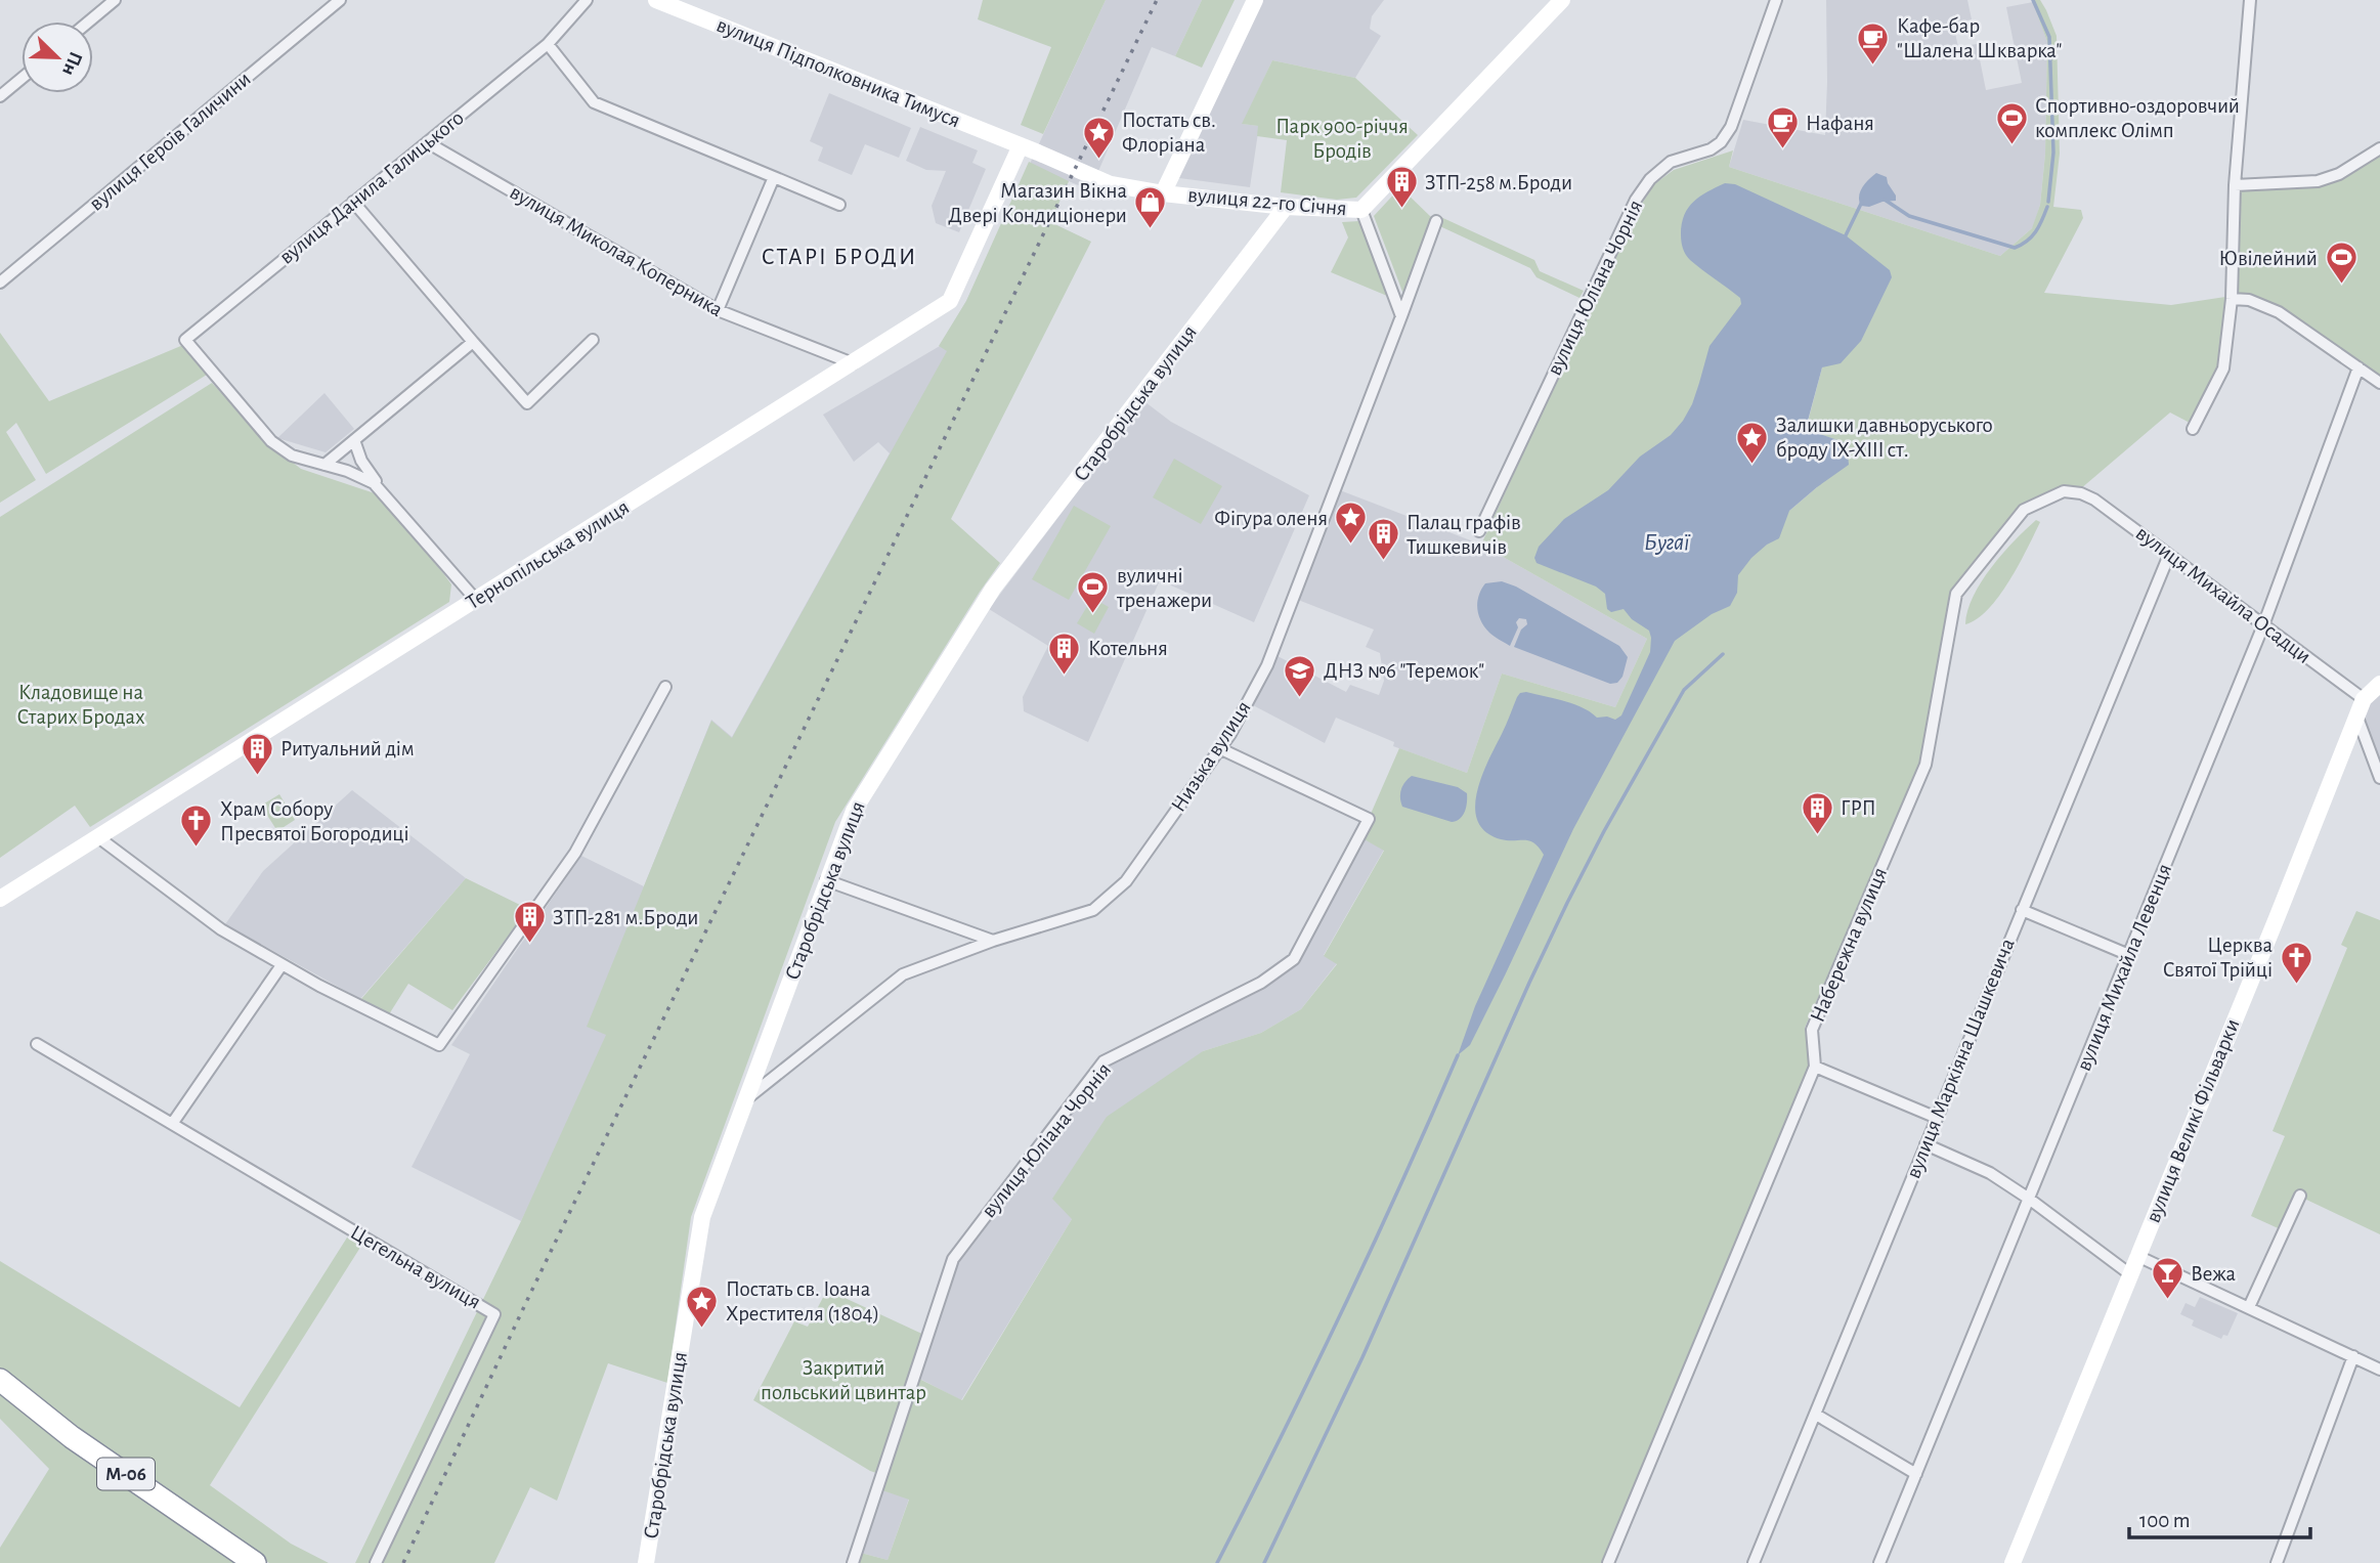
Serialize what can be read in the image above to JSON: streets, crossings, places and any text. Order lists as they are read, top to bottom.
{
  "streets": {
    "highway": ["М-06"],
    "main road": [
      "вулиця Підполковника Тимуся",
      "вулиця 22-го Січня",
      "Старобрідська вулиця",
      "Тернопільська вулиця",
      "вулиця Великі Фільварки"
    ],
    "street": [
      "вулиця Героїв Галичини",
      "вулиця Данила Галицького",
      "вулиця Миколая Коперника",
      "вулиця Юліана Чорнія",
      "вулиця Михайла Осадци",
      "Низька вулиця",
      "Набережна вулиця",
      "вулиця Михайла Левенця",
      "вулиця Маркіяна Шашкевича",
      "Цегельна вулиця"
    ]
  },
  "crossings": [
    ["вулиця Підполковника Тимуся", "вулиця 22-го Січня"],
    ["вулиця Підполковника Тимуся", "Тернопільська вулиця"],
    ["вулиця Данила Галицького", "вулиця Миколая Коперника"],
    ["вулиця 22-го Січня", "Старобрідська вулиця"],
    ["вулиця 22-го Січня", "Тернопільська вулиця"],
    ["вулиця Миколая Коперника", "Тернопільська вулиця"],
    ["вулиця Юліана Чорнія", "Низька вулиця"],
    ["Старобрідська вулиця", "Низька вулиця"],
    ["вулиця Михайла Осадци", "Набережна вулиця"],
    ["вулиця Михайла Осадци", "вулиця Михайла Левенця"],
    ["вулиця Михайла Осадци", "вулиця Маркіяна Шашкевича"],
    ["вулиця Михайла Осадци", "вулиця Великі Фільварки"]
  ],
  "districts": ["СТАРІ БРОДИ"],
  "water": ["Бугаї"],
  "parks": ["Парк 900-річчя Бродів", "Кладовище на Старих Бродах", "Закритий польський цвинтар"],
  "places": {
    "cafe": ["Кафе-бар \"Шалена Шкварка\"", "Нафаня"],
    "sports": ["Спортивно-оздоровчий комплекс Олімп", "Ювілейний", "вуличні тренажери"],
    "place": [
      "Постать св. Флоріана",
      "Залишки давньоруського броду IX-XIII ст.",
      "Фігура оленя",
      "Постать св. Іоана Хрестителя (1804)"
    ],
    "building": [
      "ЗТП-258 м.Броди",
      "Палац графів Тишкевичів",
      "Котельня",
      "Ритуальний дім",
      "ГРП",
      "ЗТП-281 м.Броди"
    ],
    "shop": ["Магазин Вікна Двері Кондиціонери"],
    "school or university": ["ДНЗ №6 \"Теремок\""],
    "church": ["Храм Собору Пресвятої Богородиці", "Церква Святої Трійці"],
    "bar": ["Вежа"]
  },
  "scale_bar": "100 m",
  "north": "bottom right"
}
